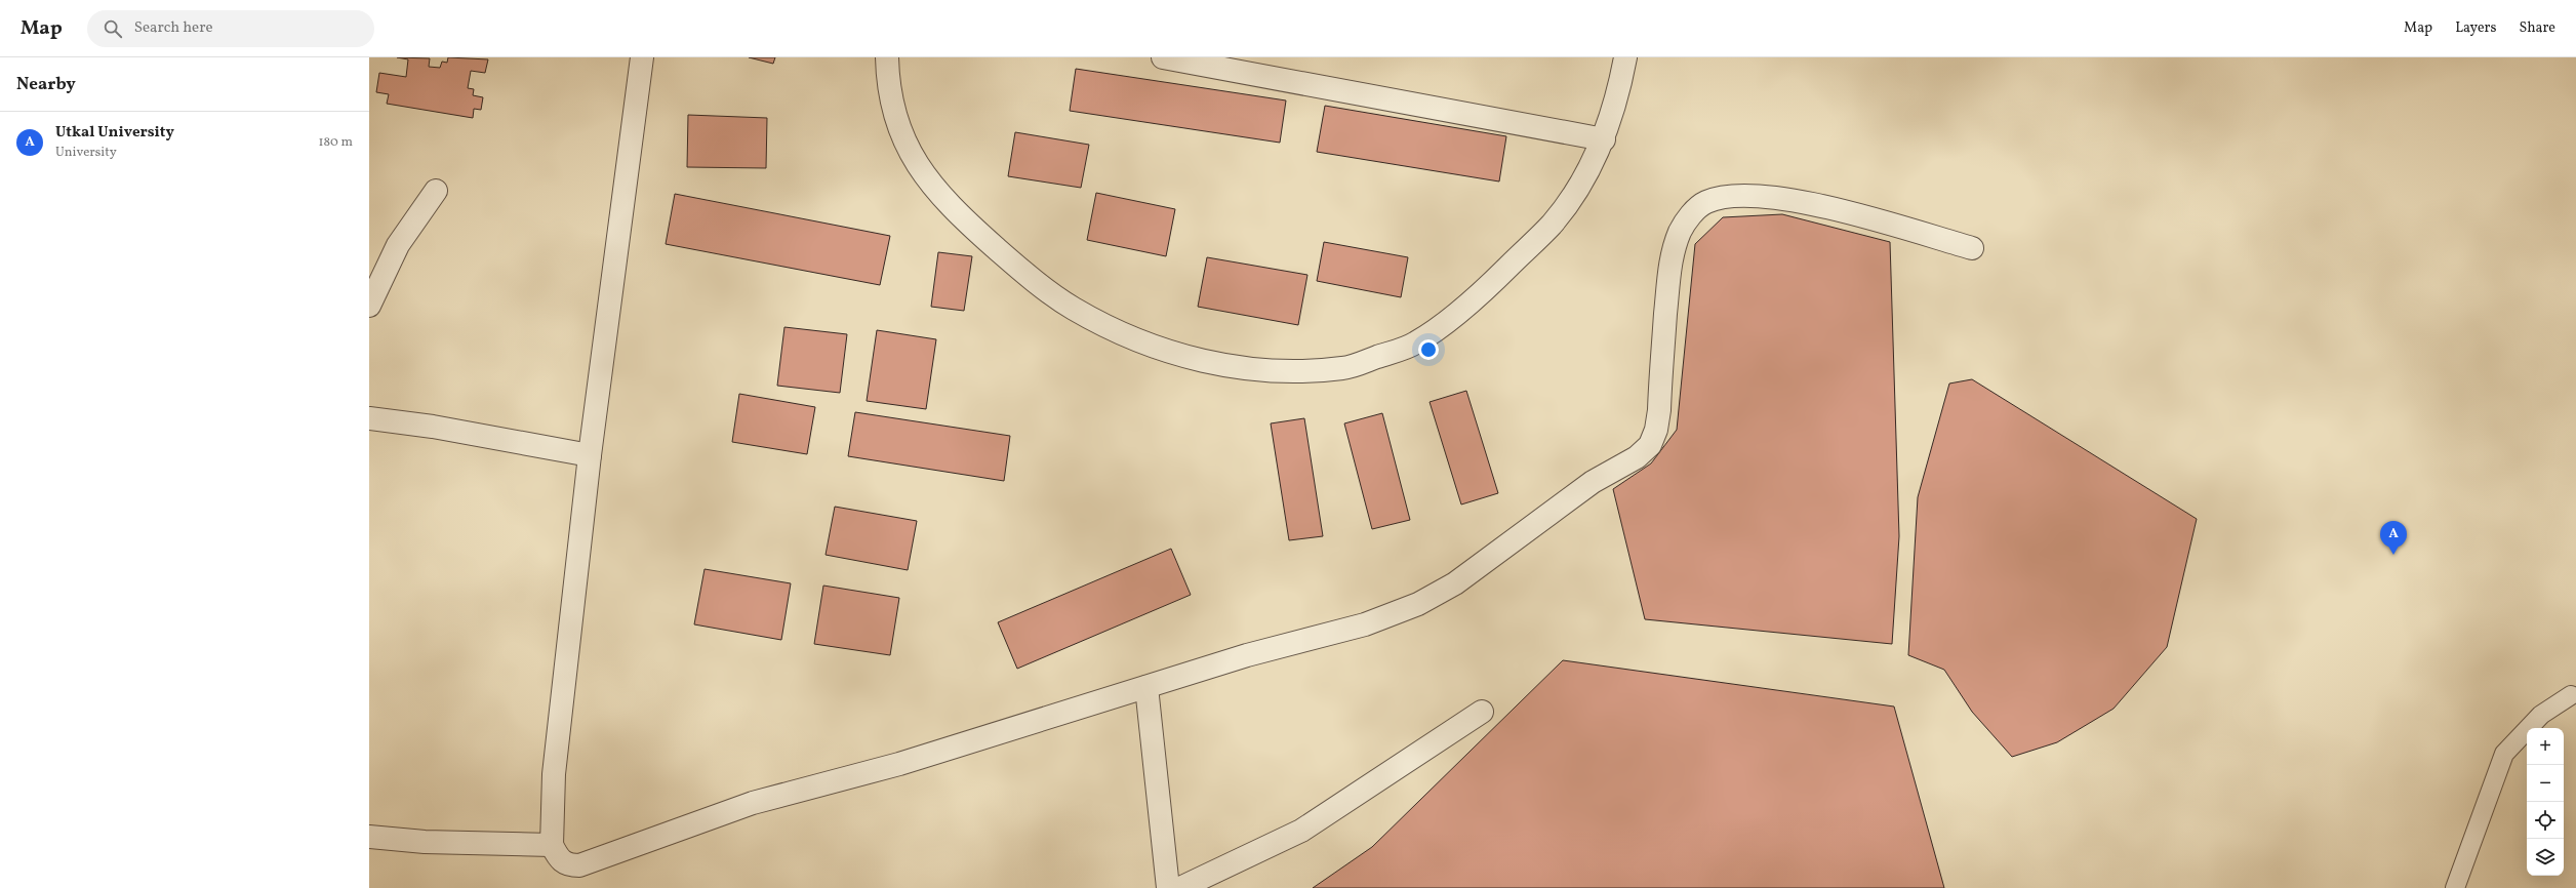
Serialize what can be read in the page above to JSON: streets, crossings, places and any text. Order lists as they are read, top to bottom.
{
  "page": {
    "header": "Map",
    "search": "Search here",
    "nav": ["Map", "Layers", "Share"],
    "heading": "Nearby",
    "list": [
      {
        "mark": "A",
        "name": "Utkal University",
        "note": "University",
        "value": "180 m"
      }
    ],
    "pins": "A",
    "map_buttons": ["+", "−"]
  }
}
